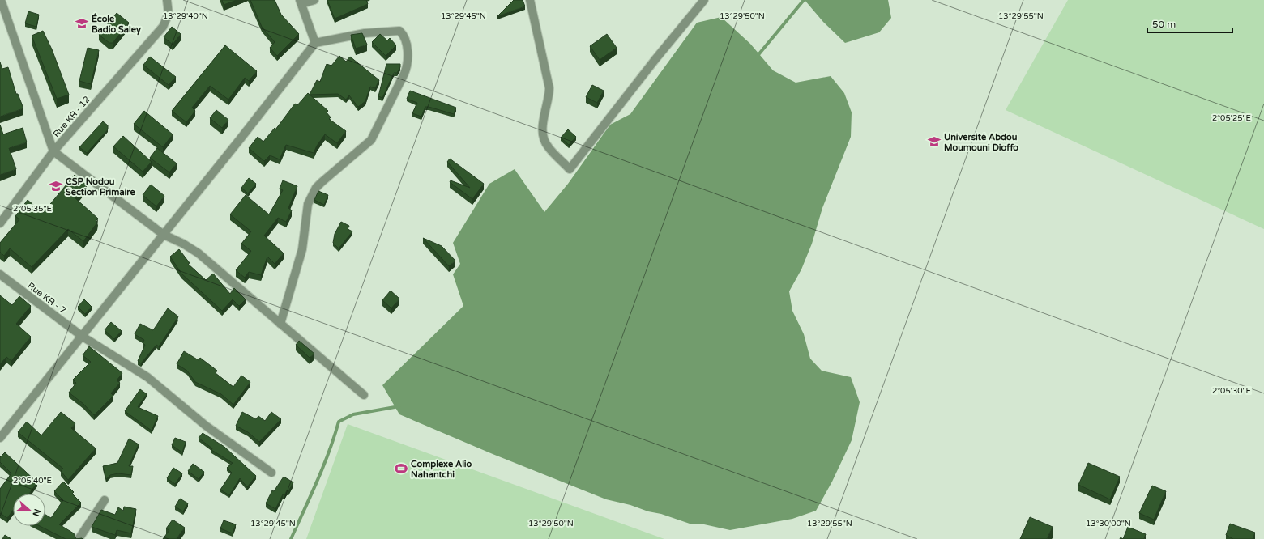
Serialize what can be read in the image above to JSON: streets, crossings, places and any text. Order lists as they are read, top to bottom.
{
  "streets": {
    "street": ["Rue KR - 12", "Rue KR - 7"]
  },
  "places": {
    "school or university": ["École Badio Saley", "Université Abdou Moumouni Dioffo", "CSP Nodou Section Primaire"],
    "sports": ["Complexe Alio Nahantchi"]
  },
  "scale_bar": "50 m",
  "north": "right",
  "coordinates": [
    "13°29'45\"N",
    "13°29'50\"N",
    "13°29'55\"N",
    "13°29'40\"N",
    "2°05'25\"E",
    "2°05'35\"E",
    "2°05'30\"E",
    "2°05'40\"E",
    "13°30'00\"N"
  ]
}
